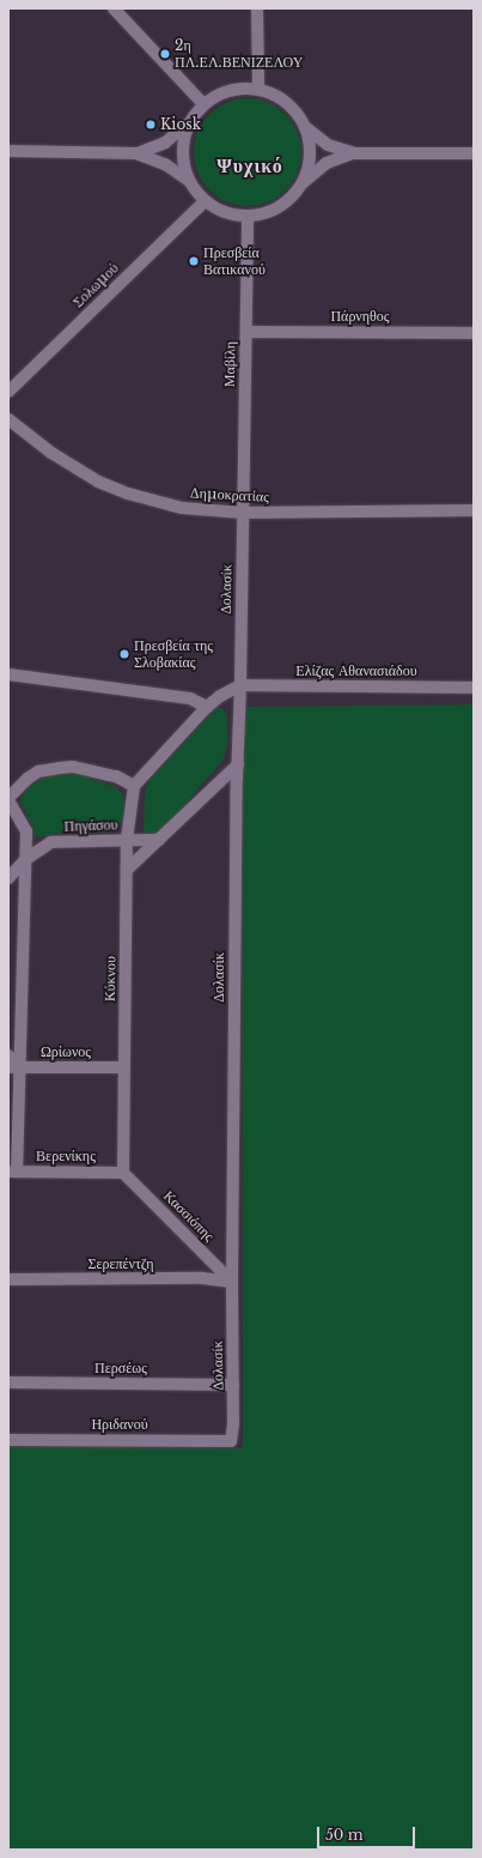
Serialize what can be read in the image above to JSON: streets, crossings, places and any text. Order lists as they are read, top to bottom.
{
  "streets": {
    "street": [
      "Σολωμού",
      "Πάρνηθος",
      "Μαβίλη",
      "Δημοκρατίας",
      "Δολασίκ",
      "Ελίζας Αθανασιάδου",
      "Πηγάσου",
      "Κύκνου",
      "Ωρίωνος",
      "Βερενίκης",
      "Κασσιόπης",
      "Σερεπέντζη",
      "Περσέως",
      "Ηριδανού"
    ]
  },
  "crossings": [
    ["Σολωμού", "Μαβίλη"],
    ["Πάρνηθος", "Μαβίλη"],
    ["Μαβίλη", "Δημοκρατίας"],
    ["Μαβίλη", "Δολασίκ"],
    ["Δημοκρατίας", "Δολασίκ"],
    ["Δολασίκ", "Ελίζας Αθανασιάδου"],
    ["Δολασίκ", "Κασσιόπης"],
    ["Δολασίκ", "Σερεπέντζη"],
    ["Δολασίκ", "Περσέως"],
    ["Δολασίκ", "Ηριδανού"],
    ["Πηγάσου", "Κύκνου"],
    ["Κύκνου", "Ωρίωνος"],
    ["Κύκνου", "Βερενίκης"],
    ["Κύκνου", "Κασσιόπης"],
    ["Βερενίκης", "Κασσιόπης"],
    ["Κασσιόπης", "Σερεπέντζη"]
  ],
  "districts": ["Ψυχικό"],
  "places": [
    "2η ΠΛ.ΕΛ.ΒΕΝΙΖΕΛΟΥ",
    "Kiosk",
    "Πρεσβεία Βατικανού",
    "Πρεσβεία της Σλοβακίας"
  ],
  "scale_bar": "50 m"
}
